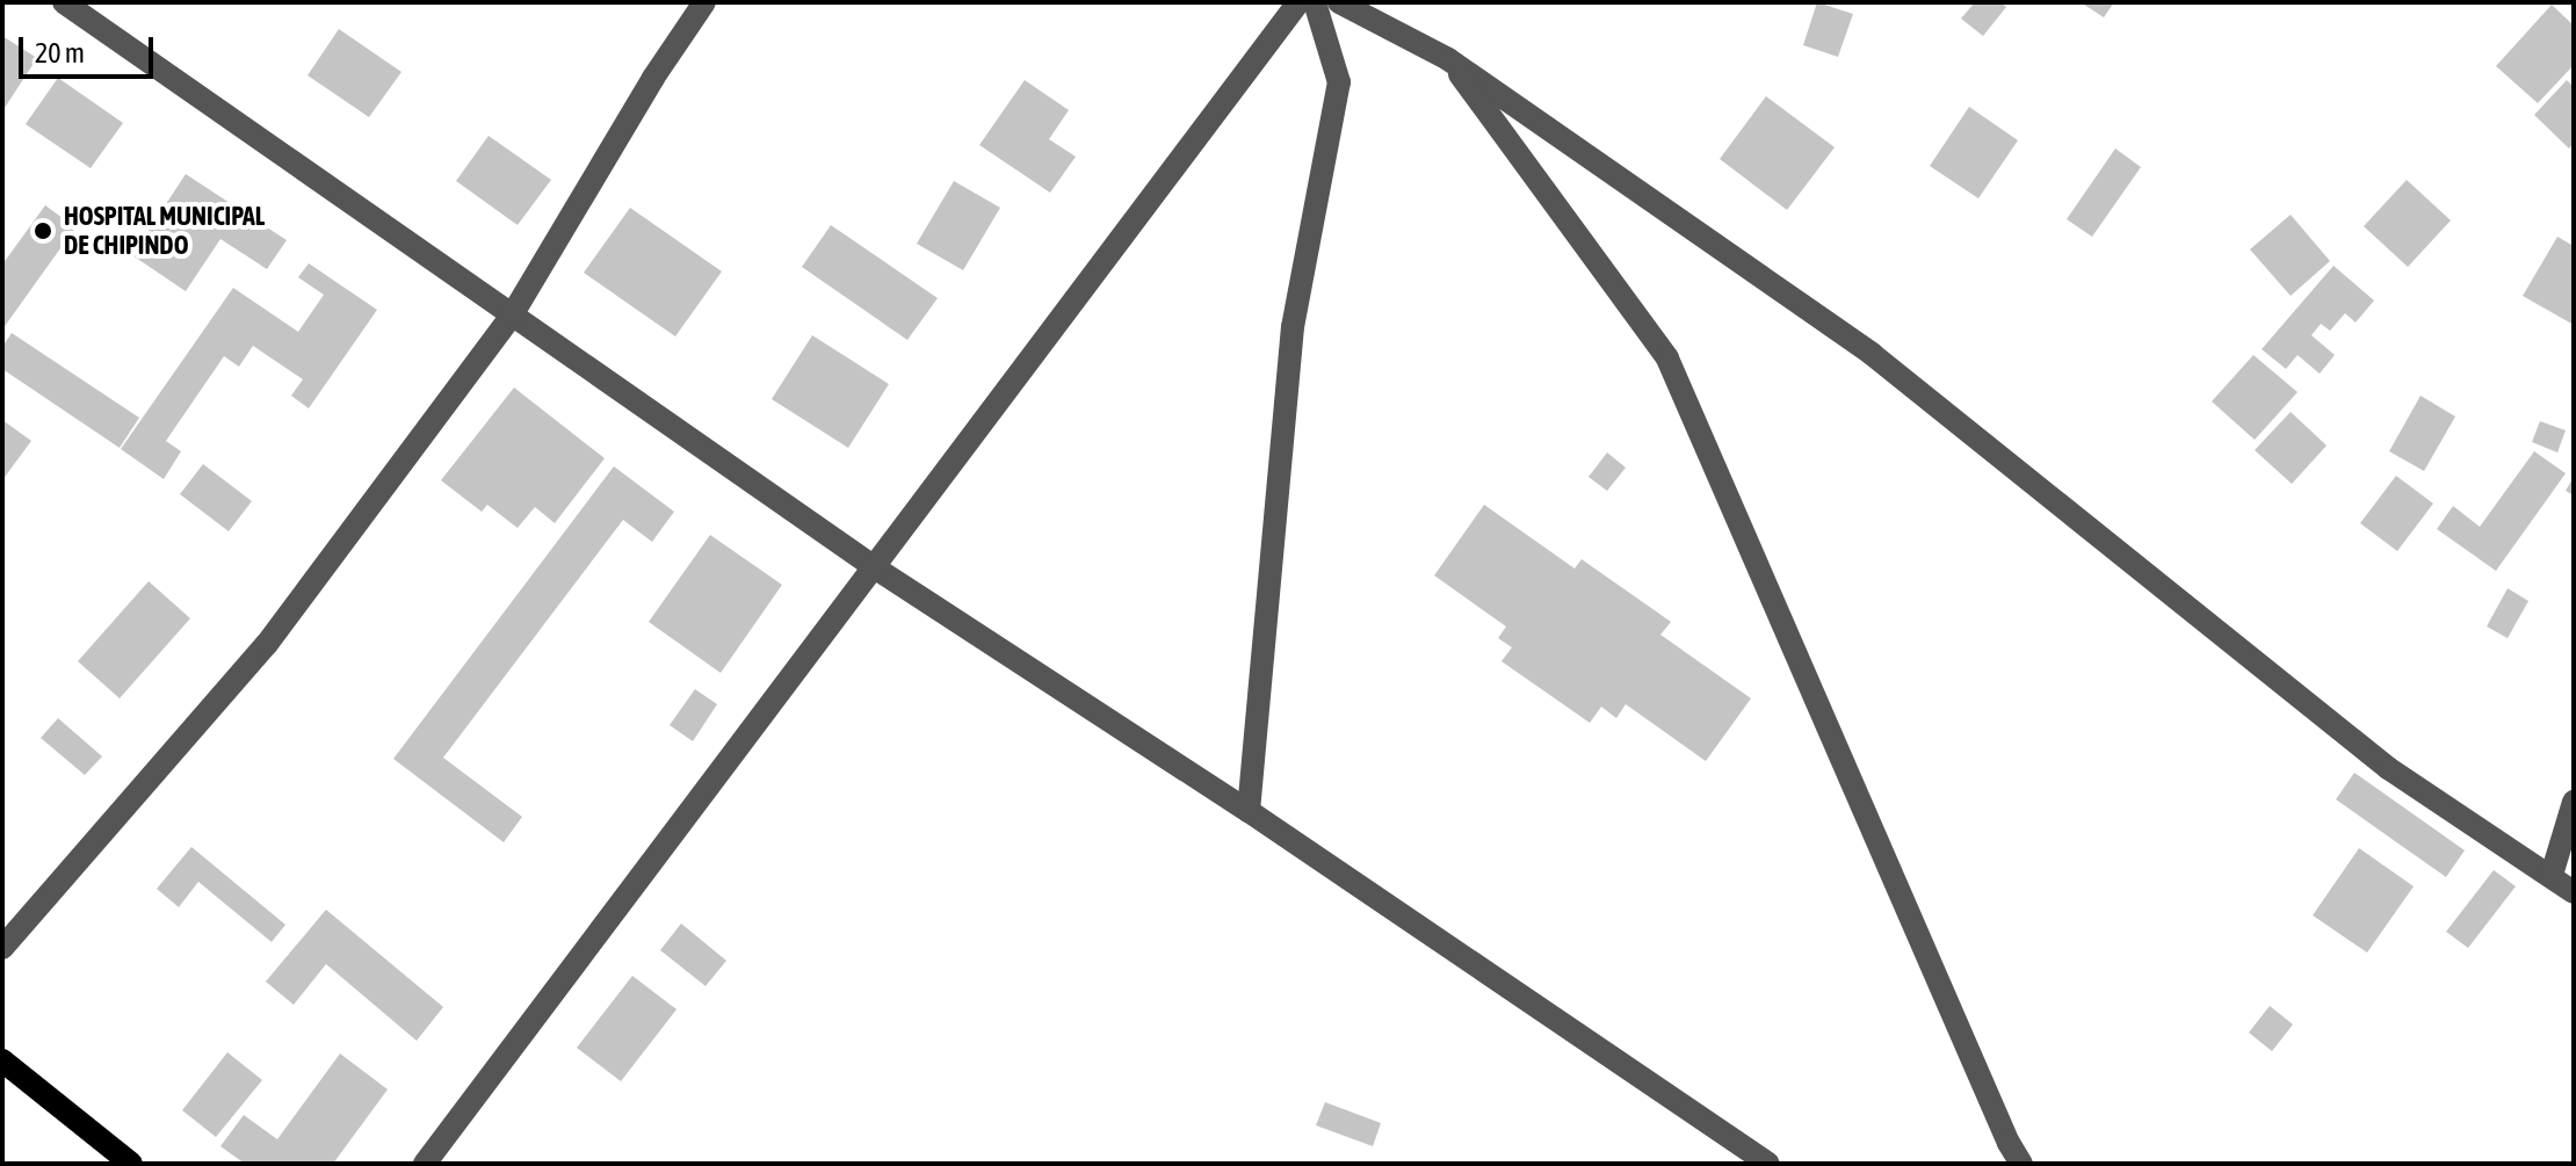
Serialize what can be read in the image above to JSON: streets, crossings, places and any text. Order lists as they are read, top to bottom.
{
  "places": ["HOSPITAL MUNICIPAL DE CHIPINDO"],
  "scale_bar": "20 m"
}
